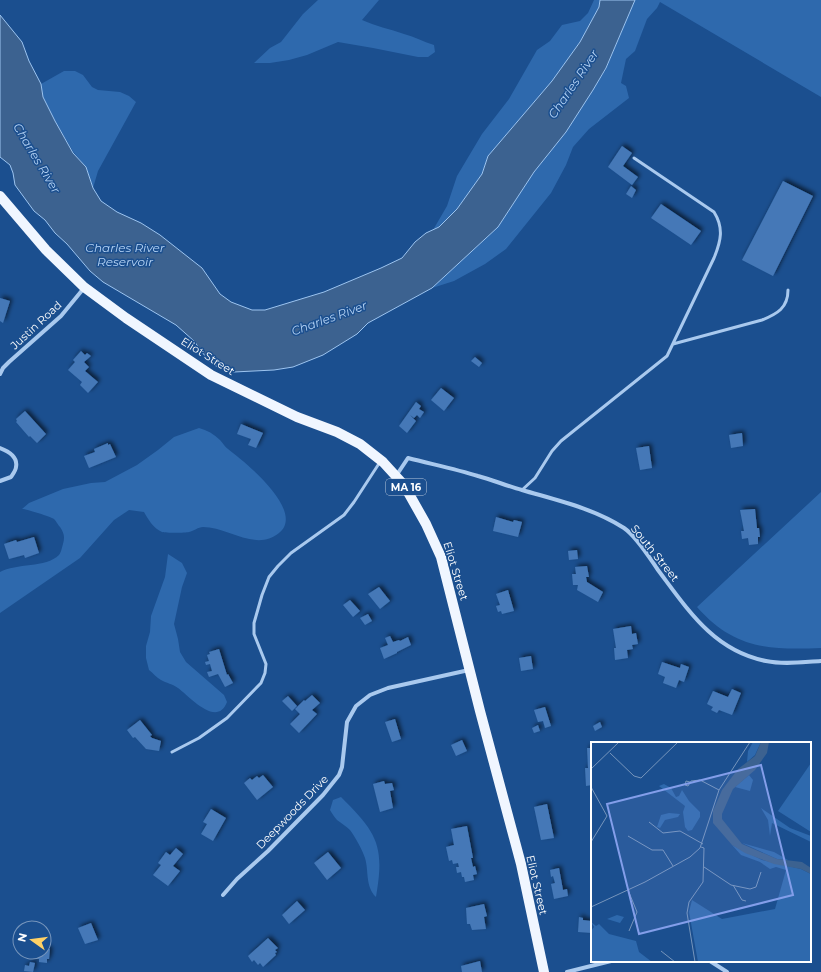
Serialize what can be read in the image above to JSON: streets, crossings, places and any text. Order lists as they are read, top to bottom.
{
  "streets": {
    "main road": ["Eliot Street", "MA 16"],
    "street": ["Justin Road", "South Street", "Deepwoods Drive"]
  },
  "crossings": [
    ["Justin Road", "Eliot Street"],
    ["Eliot Street", "South Street"],
    ["Eliot Street", "Deepwoods Drive"]
  ],
  "water": ["Charles River", "Charles River Reservoir"],
  "north": "left"
}
